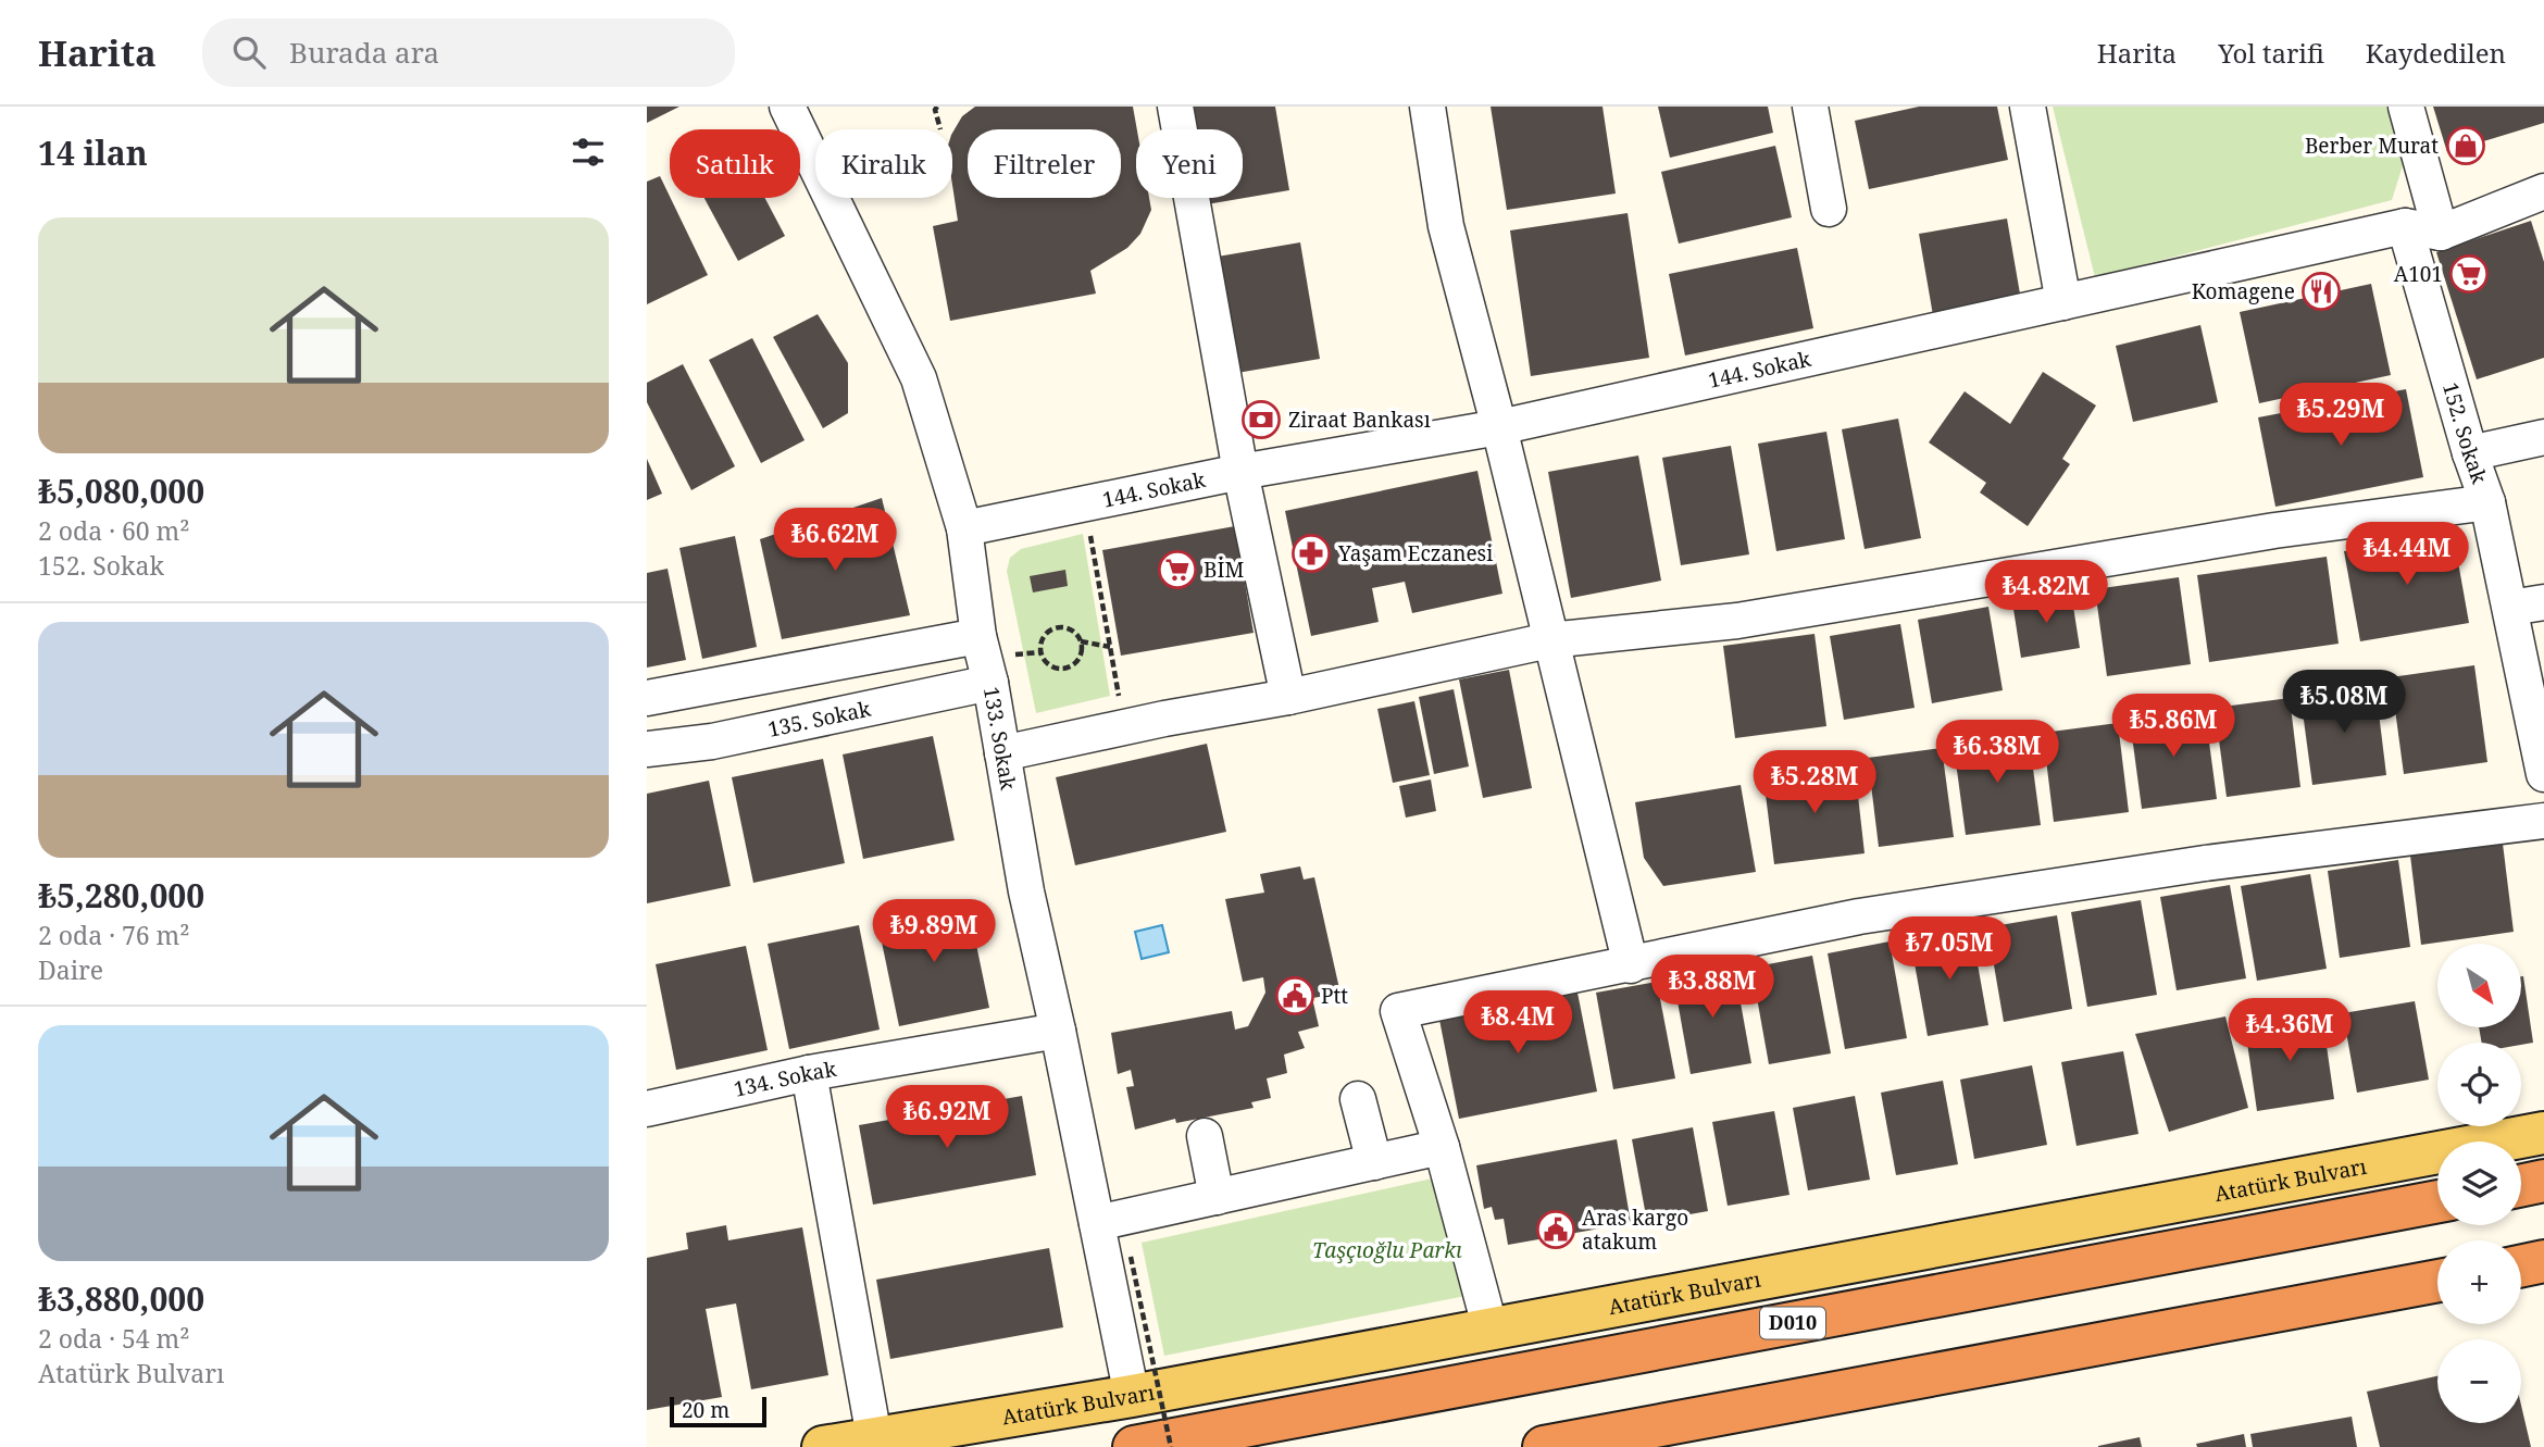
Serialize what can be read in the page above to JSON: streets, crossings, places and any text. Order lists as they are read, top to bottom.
{
  "streets": {
    "highway": ["D010"],
    "main road": ["Atatürk Bulvarı"],
    "street": [
      "144. Sokak",
      "152. Sokak",
      "135. Sokak",
      "133. Sokak",
      "134. Sokak"
    ]
  },
  "crossings": [
    ["144. Sokak", "152. Sokak"],
    ["144. Sokak", "133. Sokak"],
    ["135. Sokak", "133. Sokak"],
    ["133. Sokak", "134. Sokak"],
    ["133. Sokak", "Atatürk Bulvarı"]
  ],
  "parks": ["Taşçıoğlu Parkı"],
  "places": {
    "shop": ["Berber Murat"],
    "supermarket": ["A101", "BİM"],
    "restaurant": ["Komagene"],
    "bank": ["Ziraat Bankası"],
    "pharmacy": ["Yaşam Eczanesi"],
    "public building": ["Ptt", "Aras kargo atakum"]
  },
  "scale_bar": "20 m",
  "north": "bottom right",
  "page": {
    "header": "Harita",
    "search": "Burada ara",
    "nav": ["Harita", "Yol tarifi", "Kaydedilen"],
    "heading": "14 ilan",
    "chip": [
      "Satılık",
      "Kiralık",
      "Filtreler",
      "Yeni"
    ],
    "list": [
      {
        "name": "₺5,080,000",
        "note": "2 oda · 60 m² · 152. Sokak"
      },
      {
        "name": "₺5,280,000",
        "note": "2 oda · 76 m² · Daire"
      },
      {
        "name": "₺3,880,000",
        "note": "2 oda · 54 m² · Atatürk Bulvarı"
      }
    ],
    "price": [
      "₺5.29M",
      "₺6.62M",
      "₺4.44M",
      "₺4.82M",
      "₺5.08M",
      "₺5.86M",
      "₺6.38M",
      "₺5.28M",
      "₺9.89M",
      "₺7.05M",
      "₺3.88M",
      "₺8.4M",
      "₺4.36M",
      "₺6.92M"
    ],
    "map_buttons": ["+", "−"],
    "scale": "20 m"
  }
}
